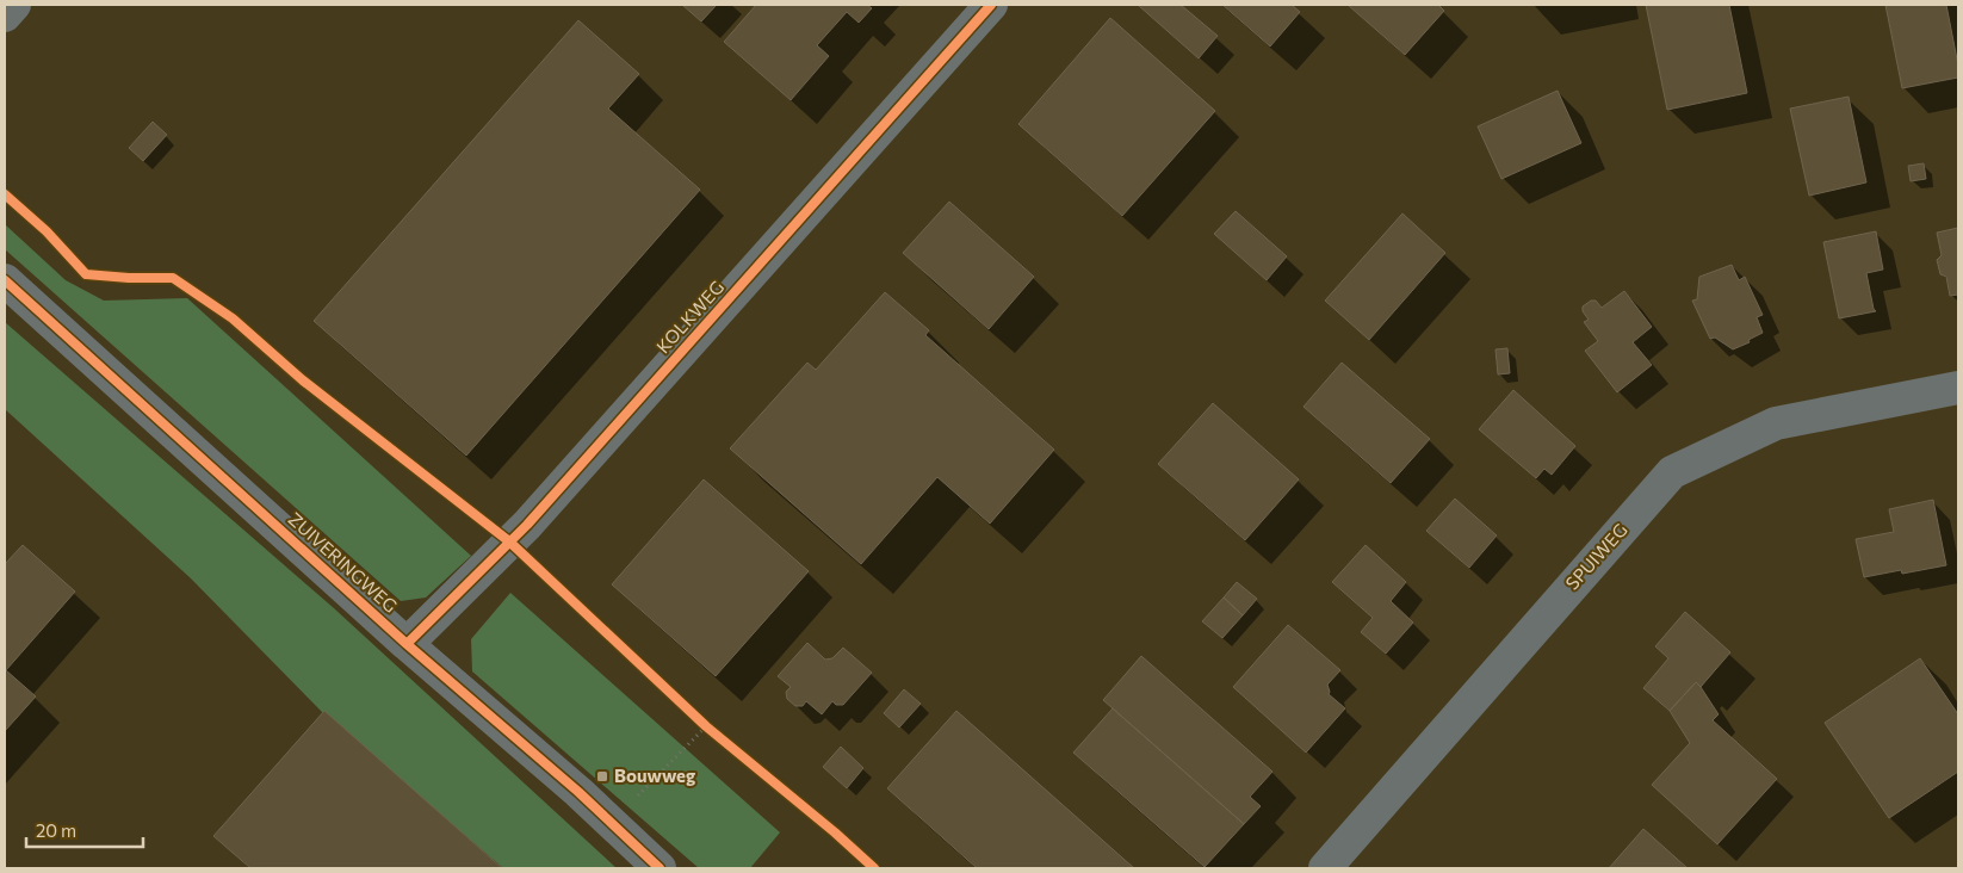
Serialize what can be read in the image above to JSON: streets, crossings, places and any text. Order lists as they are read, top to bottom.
{
  "streets": {
    "street": ["KOLKWEG", "SPUIWEG", "ZUIVERINGWEG"]
  },
  "crossings": [
    ["KOLKWEG", "ZUIVERINGWEG"]
  ],
  "places": {
    "transit": ["Bouwweg"]
  },
  "scale_bar": "20 m"
}
